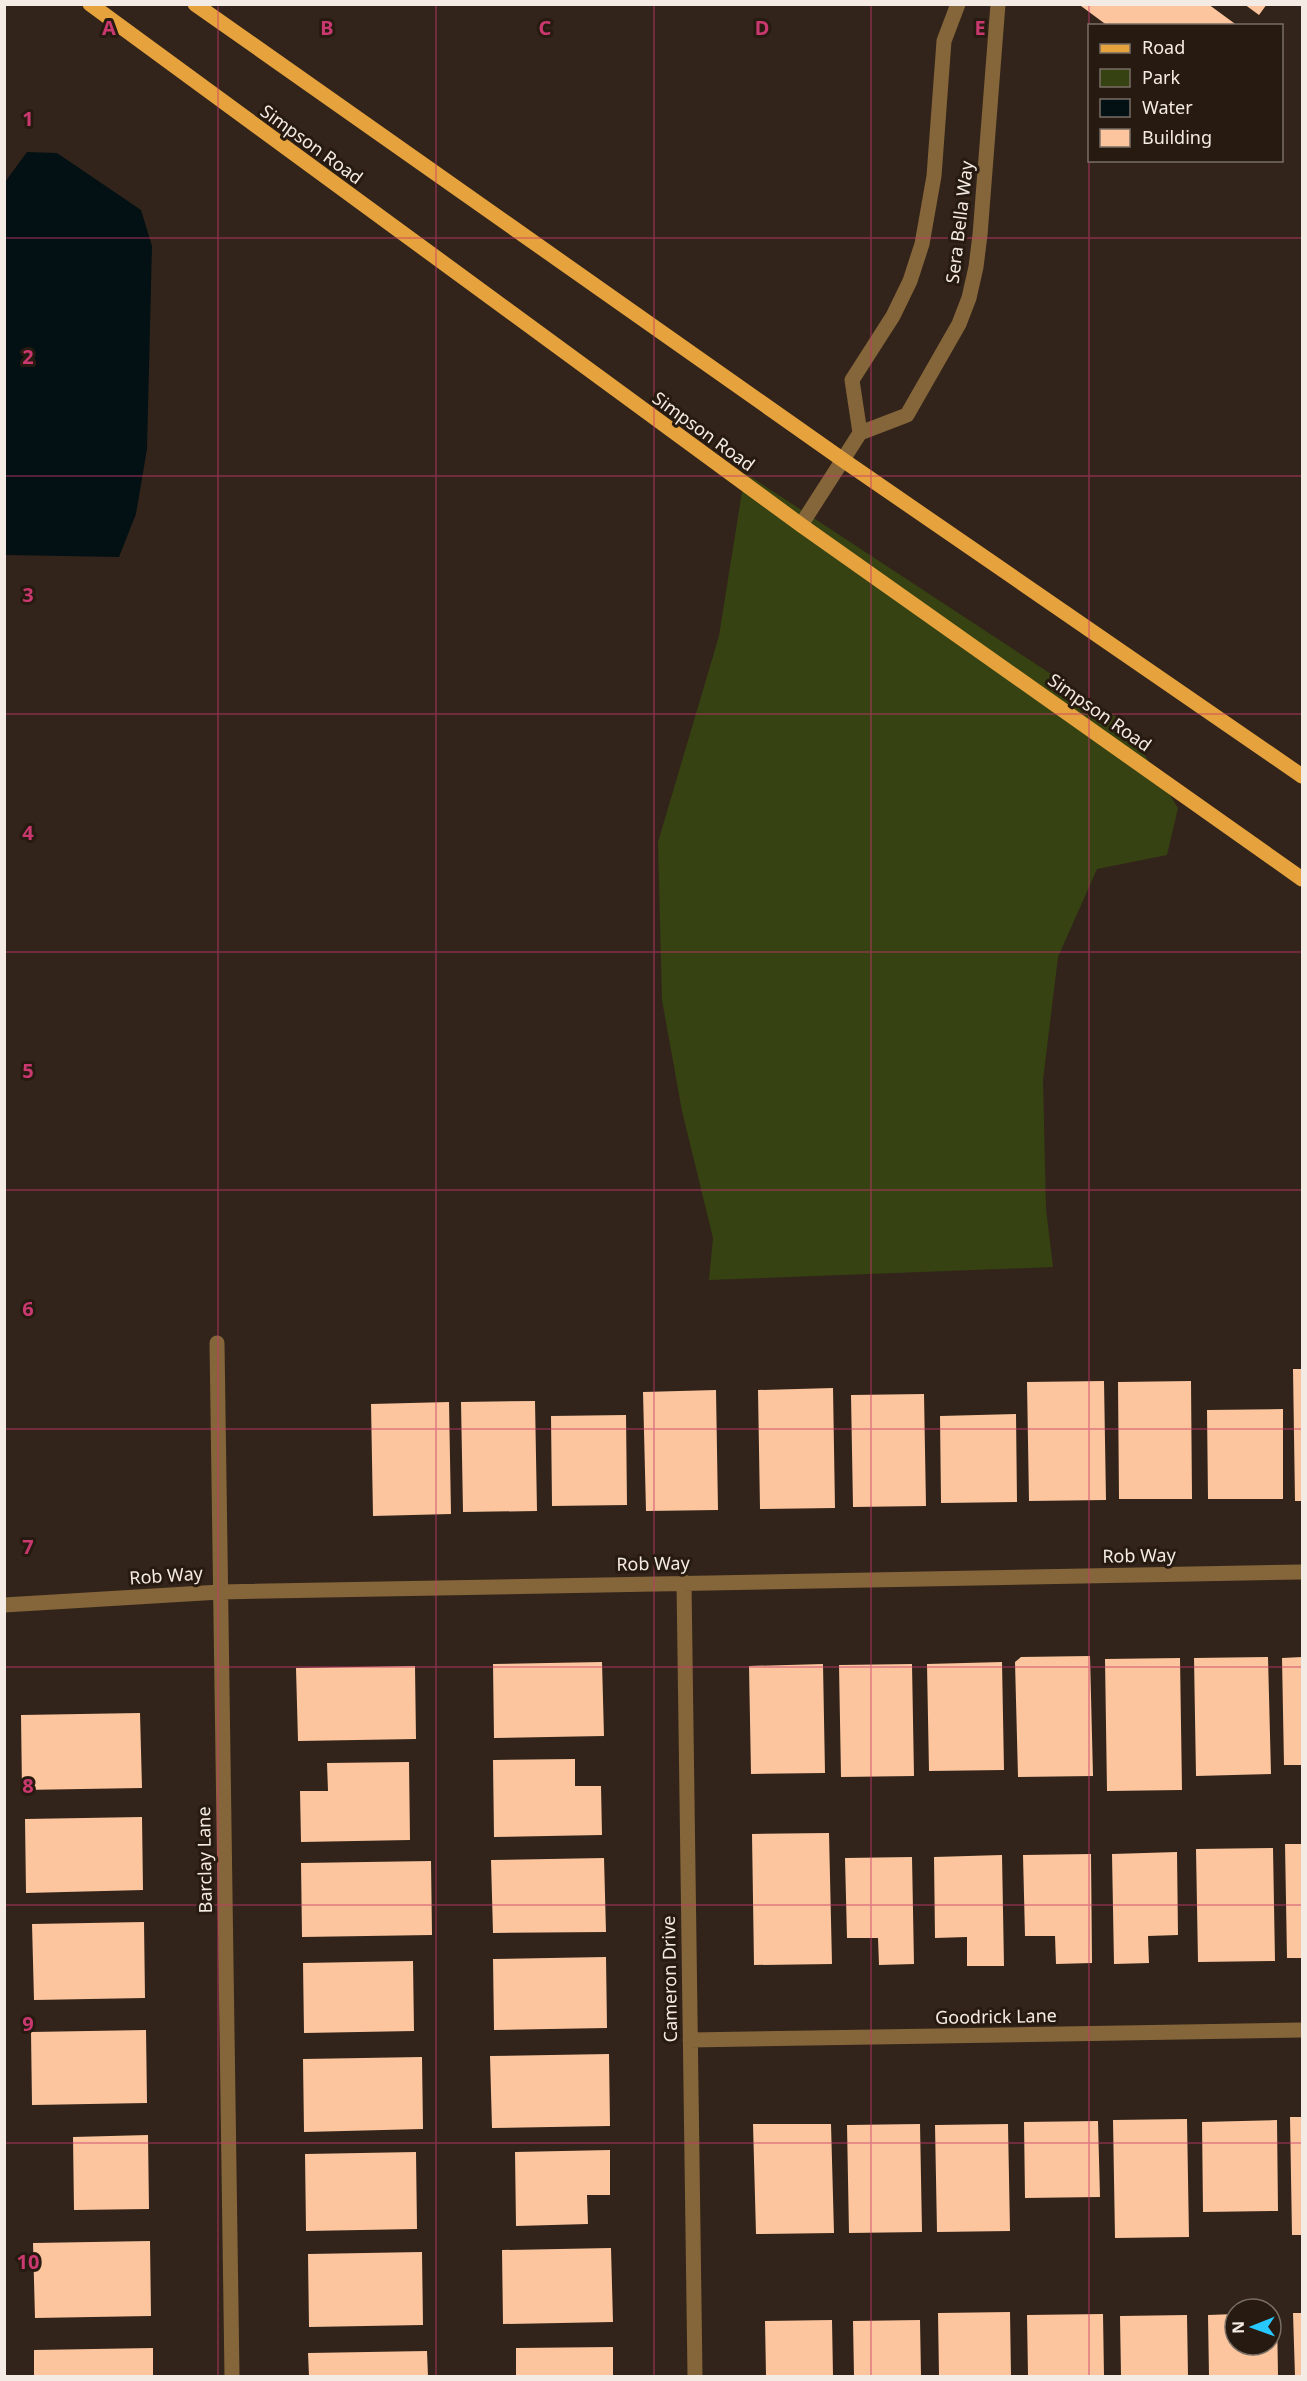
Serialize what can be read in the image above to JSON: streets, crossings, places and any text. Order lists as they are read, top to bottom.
{
  "streets": {
    "main road": ["Simpson Road"],
    "street": [
      "Sera Bella Way",
      "Rob Way",
      "Barclay Lane",
      "Cameron Drive",
      "Goodrick Lane"
    ]
  },
  "crossings": [
    ["Rob Way", "Barclay Lane"],
    ["Rob Way", "Cameron Drive"],
    ["Cameron Drive", "Goodrick Lane"]
  ],
  "legend": [
    "Road",
    "Park",
    "Water",
    "Building"
  ],
  "north": "left",
  "grid": {
    "columns": [
      "A",
      "B",
      "C",
      "D",
      "E"
    ],
    "rows": [
      "1",
      "2",
      "3",
      "4",
      "5",
      "6",
      "7",
      "8",
      "9",
      "10"
    ]
  }
}
